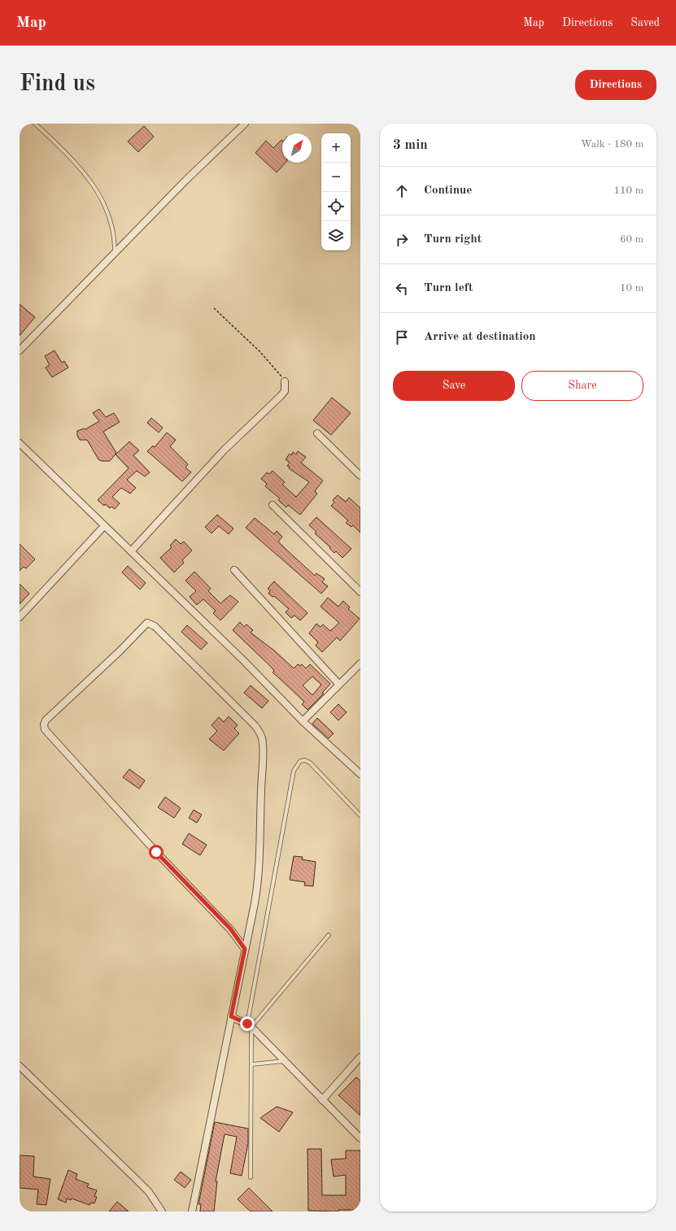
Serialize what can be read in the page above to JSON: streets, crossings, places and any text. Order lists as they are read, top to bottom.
{
  "north": "top right",
  "page": {
    "header": "Map",
    "nav": ["Map", "Directions", "Saved"],
    "buttons": [
      "Directions",
      ["Save", "Share"]
    ],
    "title": "Find us",
    "heading": ["3 min", "Walk · 180 m"],
    "map_buttons": ["+", "−"],
    "list": [
      ["Continue", "110 m"],
      ["Turn right", "60 m"],
      ["Turn left", "10 m"],
      "Arrive at destination"
    ]
  }
}
